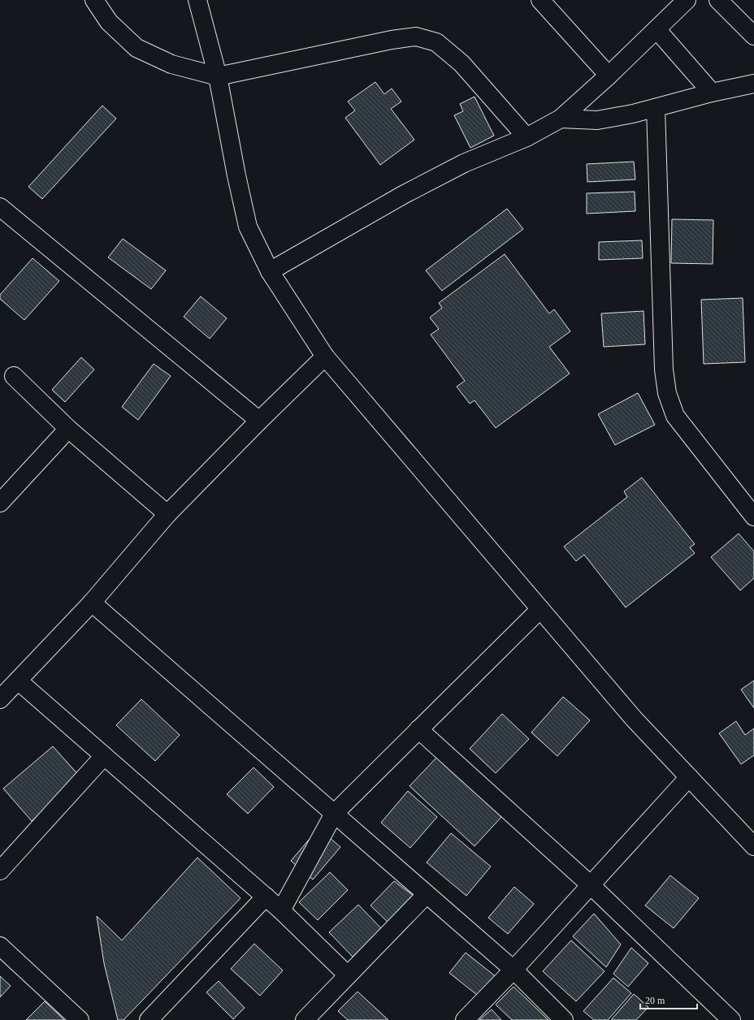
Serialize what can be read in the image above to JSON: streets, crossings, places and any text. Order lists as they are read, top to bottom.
{
  "scale_bar": "20 m"
}
